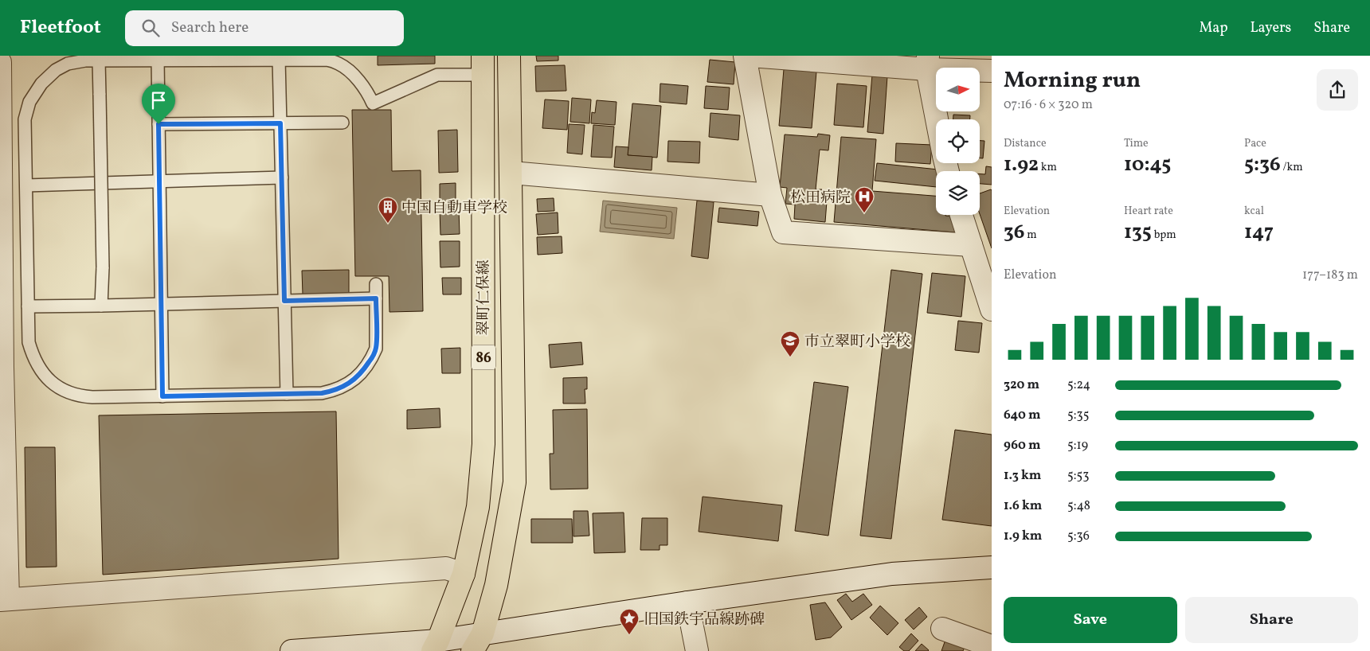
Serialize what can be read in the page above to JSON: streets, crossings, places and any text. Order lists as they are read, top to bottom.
{
  "streets": {
    "main road": ["翠町仁保線", "86"]
  },
  "places": {
    "hospital": ["松田病院"],
    "building": ["中国自動車学校"],
    "school or university": ["市立翠町小学校"],
    "place": ["旧国鉄宇品線跡碑"]
  },
  "north": "right",
  "page": {
    "header": "Fleetfoot",
    "search": "Search here",
    "nav": ["Map", "Layers", "Share"],
    "heading": ["Morning run", "07:16 · 6 × 320 m"],
    "stats": [
      ["Distance", "1.92 km"],
      ["Time", "10:45"],
      ["Pace", "5:36 /km"],
      ["Elevation", "36 m"],
      ["Heart rate", "135 bpm"],
      ["kcal", "147"]
    ],
    "chart": ["Elevation", "177–183 m"],
    "list": [
      {
        "name": "320 m",
        "note": "5:24"
      },
      {
        "name": "640 m",
        "note": "5:35"
      },
      {
        "name": "960 m",
        "note": "5:19"
      },
      {
        "name": "1.3 km",
        "note": "5:53"
      },
      {
        "name": "1.6 km",
        "note": "5:48"
      },
      {
        "name": "1.9 km",
        "note": "5:36"
      }
    ],
    "buttons": ["Save", "Share"]
  }
}
